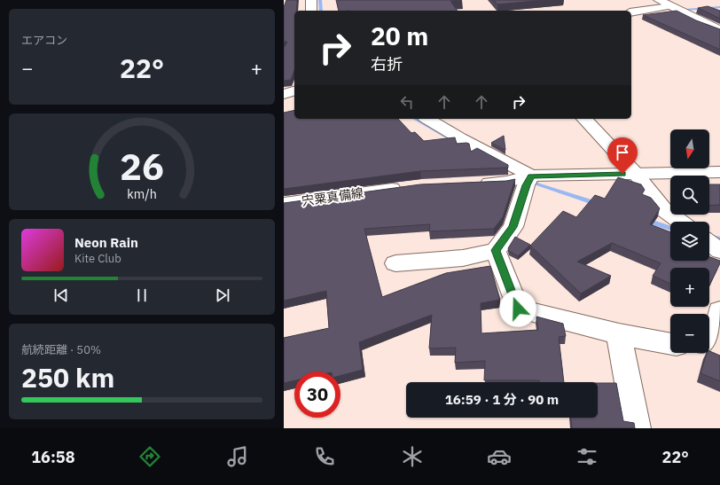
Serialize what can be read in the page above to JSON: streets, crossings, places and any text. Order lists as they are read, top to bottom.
{
  "streets": {
    "street": ["宍粟真備線"]
  },
  "north": "bottom",
  "page": {
    "tile": [
      "エアコン",
      ["航続距離 · 50%", "250 km"]
    ],
    "turn": ["20 m", "右折"],
    "heat": ["−", "22°", "+"],
    "map_buttons": ["+", "−"],
    "song": ["Neon Rain", "Kite Club"],
    "limit": "30",
    "trip": "16:59 · 1 分 · 90 m",
    "tabs": ["16:58", "22°"],
    "gauge": ["26", "km/h"]
  }
}
